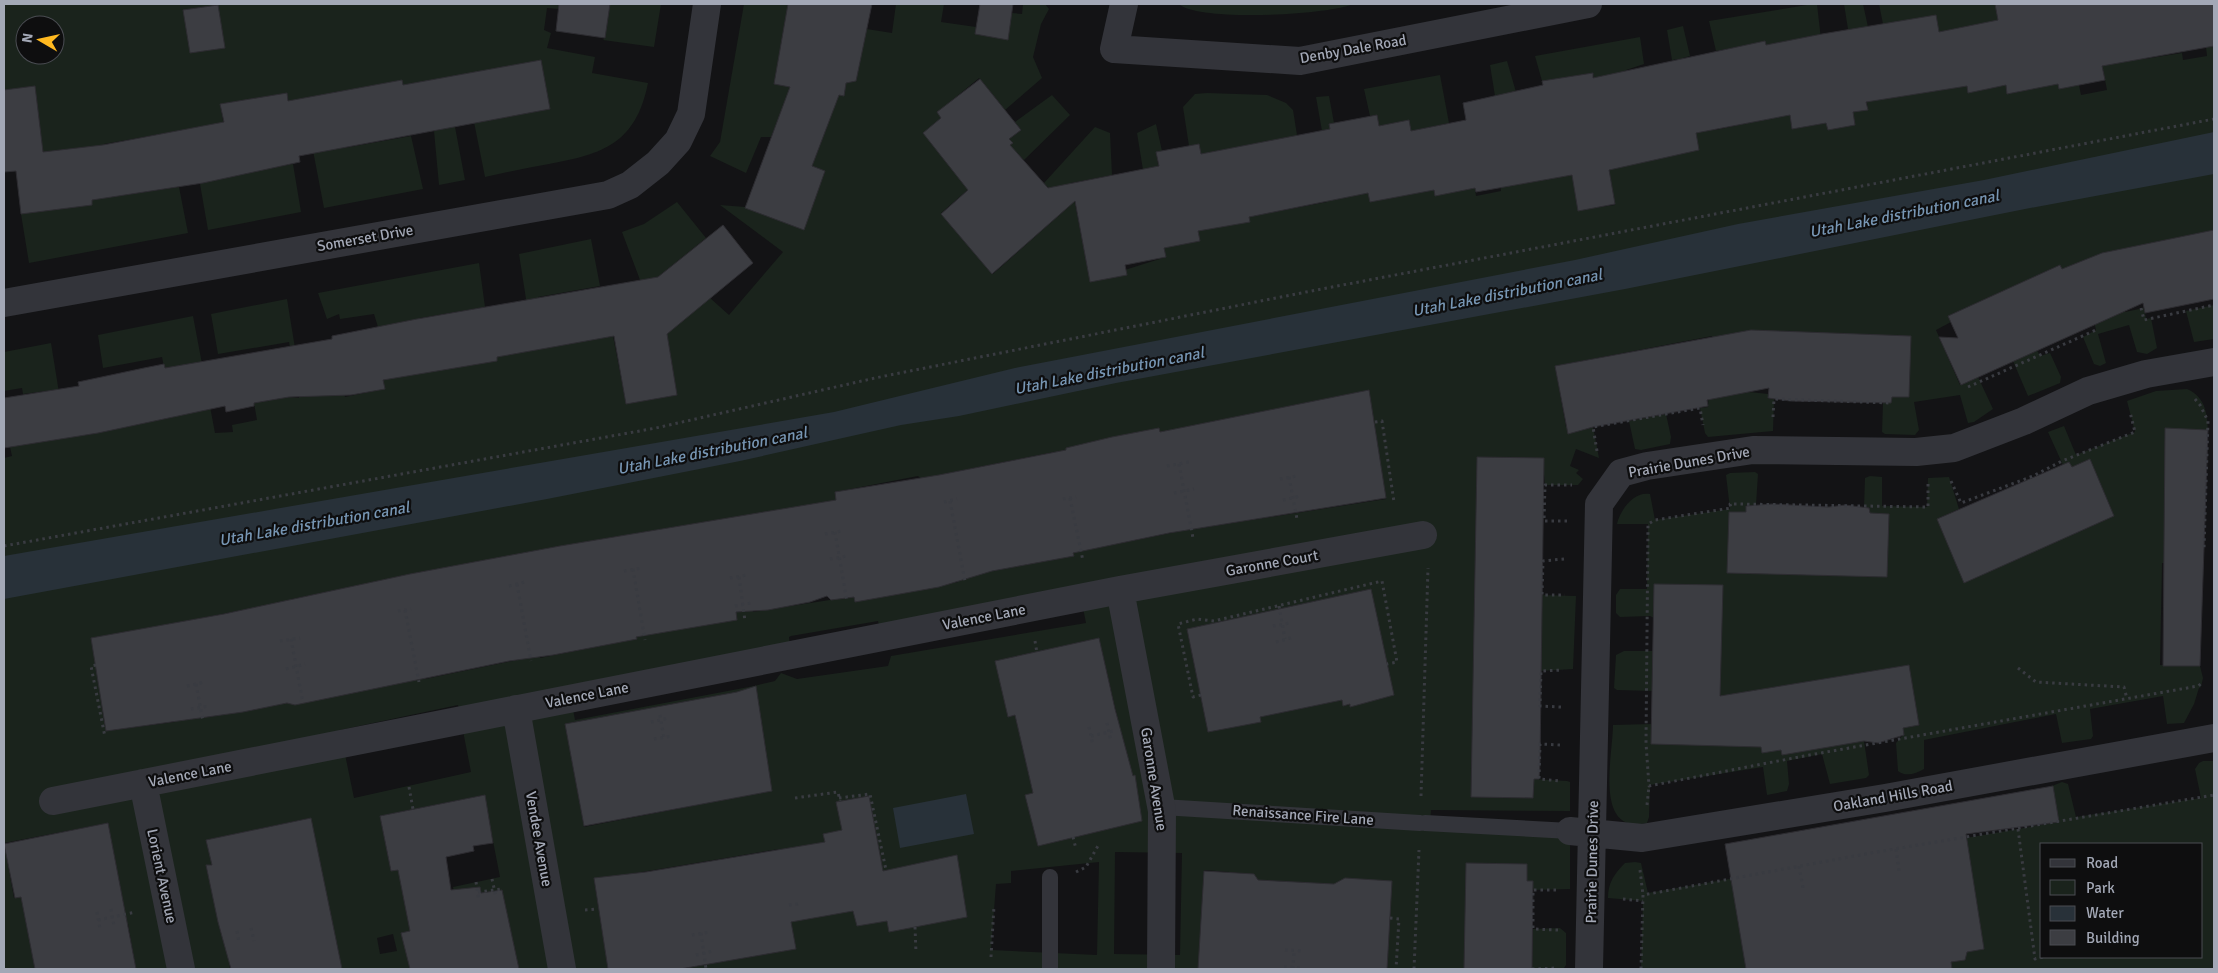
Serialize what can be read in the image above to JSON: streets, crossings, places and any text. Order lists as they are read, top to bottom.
{
  "streets": {
    "street": [
      "Denby Dale Road",
      "Somerset Drive",
      "Prairie Dunes Drive",
      "Garonne Court",
      "Valence Lane",
      "Garonne Avenue",
      "Oakland Hills Road",
      "Vendee Avenue",
      "Lorient Avenue"
    ],
    "lane": ["Renaissance Fire Lane"]
  },
  "crossings": [
    ["Prairie Dunes Drive", "Oakland Hills Road"],
    ["Prairie Dunes Drive", "Renaissance Fire Lane"],
    ["Garonne Court", "Valence Lane"],
    ["Garonne Court", "Garonne Avenue"],
    ["Valence Lane", "Garonne Avenue"],
    ["Valence Lane", "Vendee Avenue"],
    ["Valence Lane", "Lorient Avenue"],
    ["Garonne Avenue", "Renaissance Fire Lane"],
    ["Oakland Hills Road", "Renaissance Fire Lane"]
  ],
  "water": ["Utah Lake distribution canal"],
  "legend": [
    "Road",
    "Park",
    "Water",
    "Building"
  ],
  "north": "left"
}
